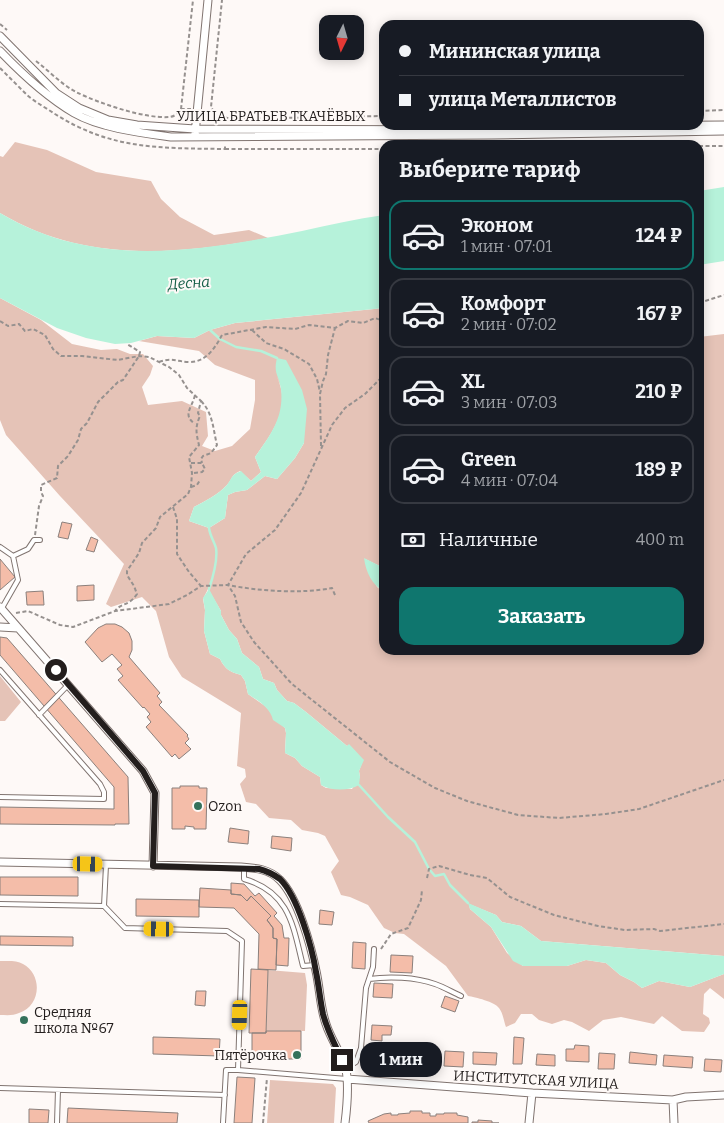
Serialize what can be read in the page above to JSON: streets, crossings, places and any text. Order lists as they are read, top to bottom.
{
  "streets": {
    "street": ["УЛИЦА БРАТЬЕВ ТКАЧЁВЫХ", "ИНСТИТУТСКАЯ УЛИЦА"]
  },
  "water": ["Десна"],
  "places": ["Ozon", "Средняя школа №67", "Пятёрочка"],
  "north": "bottom",
  "page": {
    "banner": ["Мининская улица", "улица Металлистов"],
    "heading": "Выберите тариф",
    "list": [
      {
        "name": "Эконом",
        "note": "1 мин · 07:01",
        "value": "124 ₽"
      },
      {
        "name": "Комфорт",
        "note": "2 мин · 07:02",
        "value": "167 ₽"
      },
      {
        "name": "XL",
        "note": "3 мин · 07:03",
        "value": "210 ₽"
      },
      {
        "name": "Green",
        "note": "4 мин · 07:04",
        "value": "189 ₽"
      }
    ],
    "pay": ["Наличные", "400 m"],
    "buttons": "Заказать",
    "bubble": "1 мин"
  }
}
